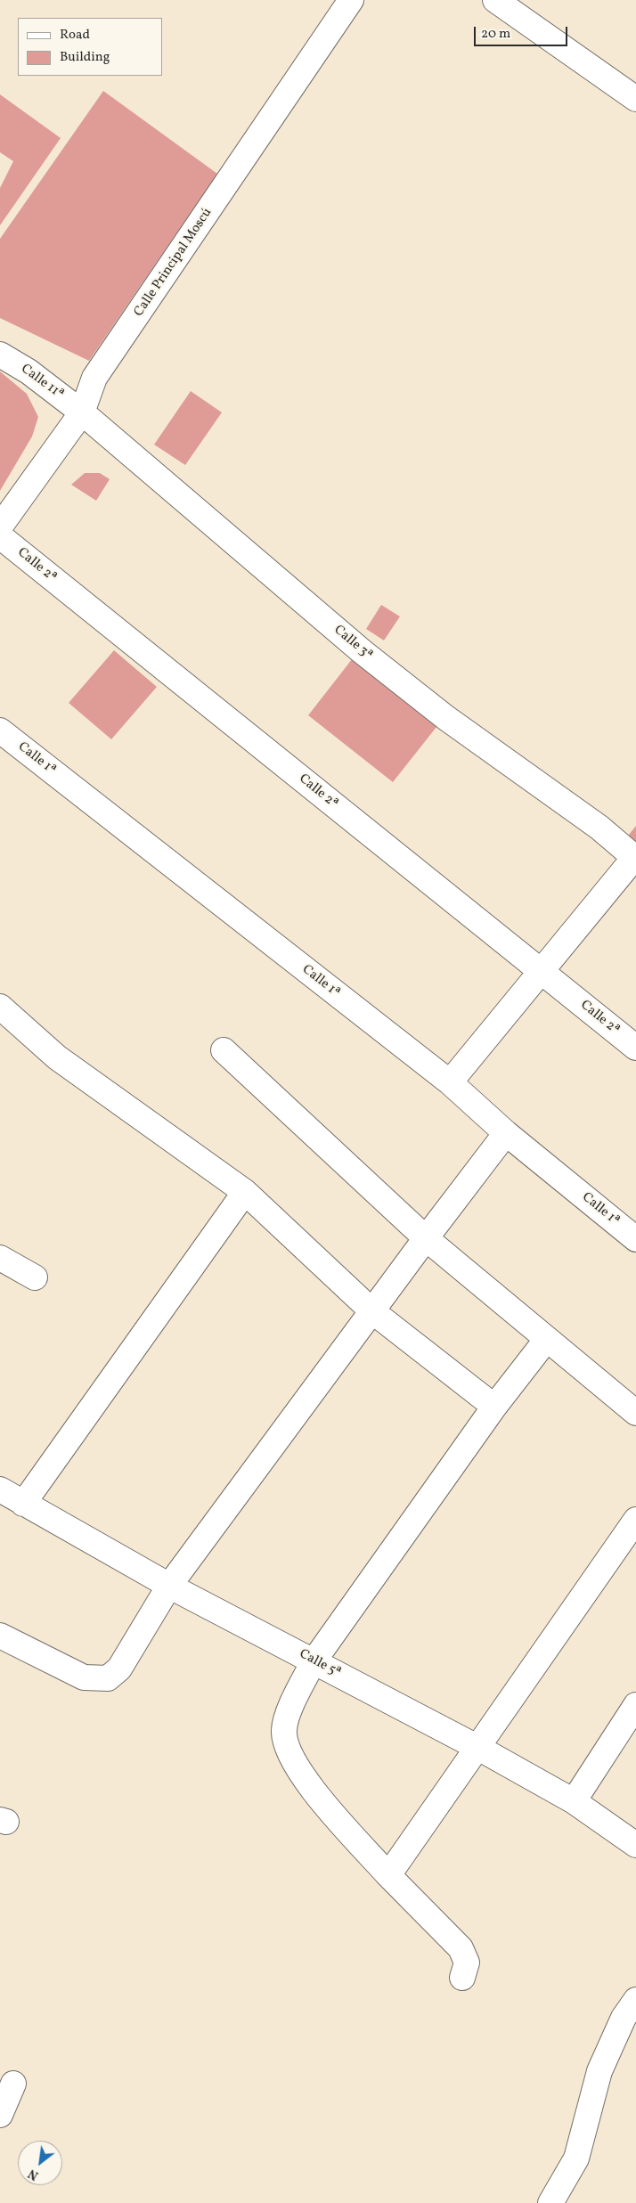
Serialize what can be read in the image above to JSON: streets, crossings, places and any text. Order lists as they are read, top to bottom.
{
  "streets": {
    "street": [
      "Calle Principal Moscú",
      "Calle 11ª",
      "Calle 2ª",
      "Calle 3ª",
      "Calle 1ª",
      "Calle 5ª"
    ]
  },
  "crossings": [
    ["Calle Principal Moscú", "Calle 11ª"],
    ["Calle Principal Moscú", "Calle 3ª"],
    ["Calle 11ª", "Calle 3ª"]
  ],
  "legend": ["Road", "Building"],
  "scale_bar": "20 m",
  "north": "bottom left"
}
